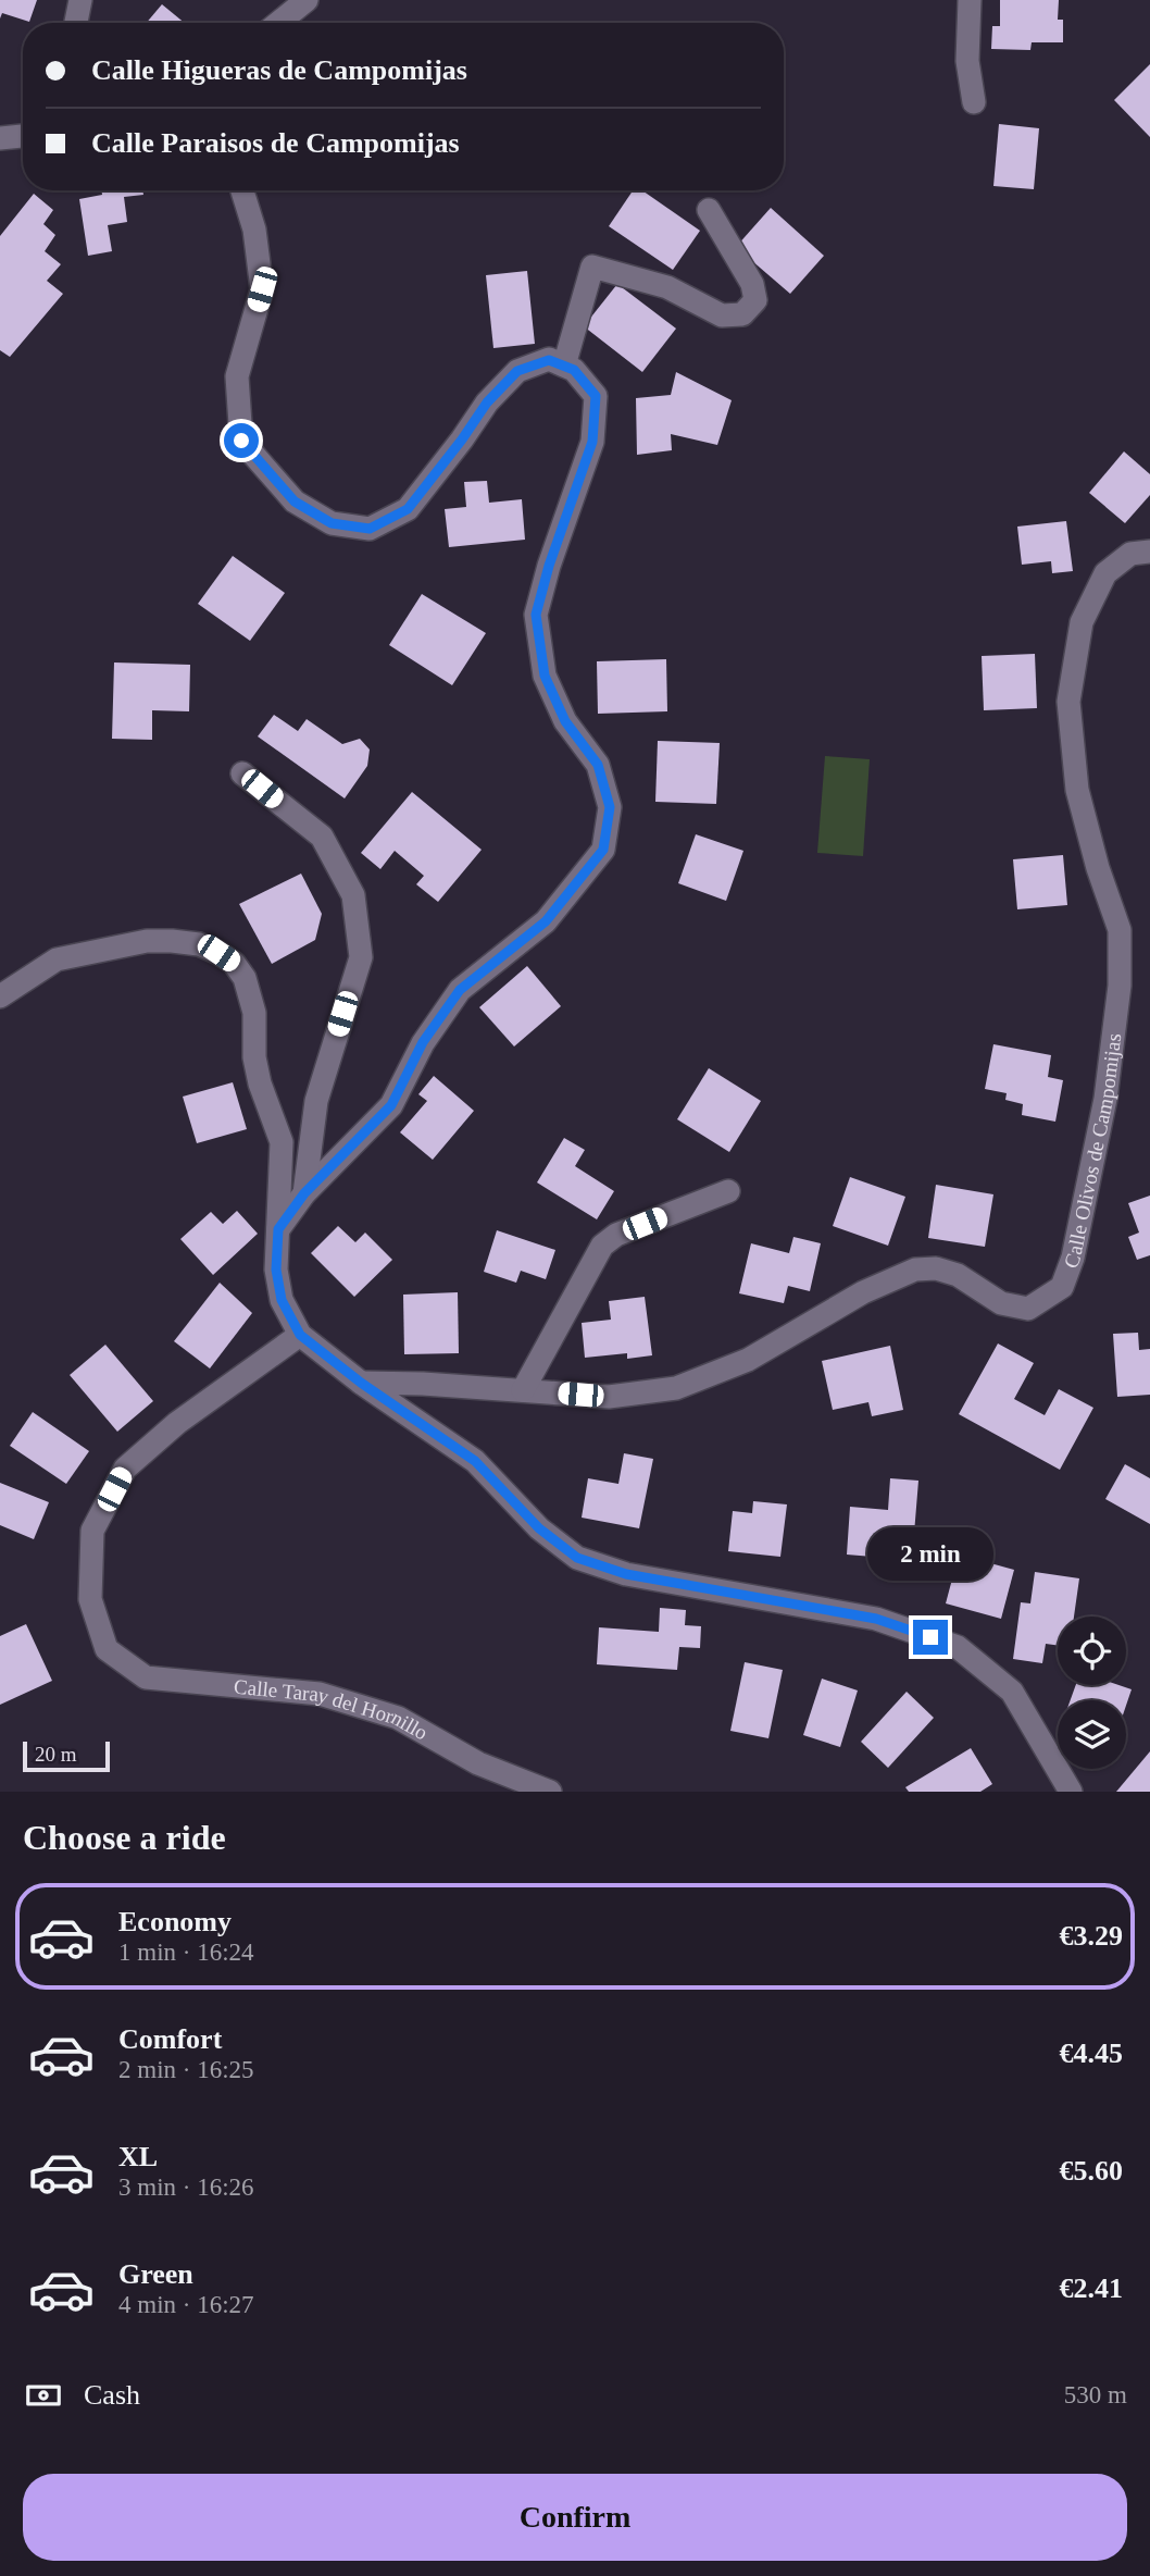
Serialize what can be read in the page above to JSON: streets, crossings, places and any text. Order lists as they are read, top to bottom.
{
  "streets": {
    "street": ["Calle Olivos de Campomijas", "Calle Taray del Hornillo"]
  },
  "scale_bar": "20 m",
  "page": {
    "banner": ["Calle Higueras de Campomijas", "Calle Paraisos de Campomijas"],
    "bubble": "2 min",
    "scale": "20 m",
    "heading": "Choose a ride",
    "list": [
      {
        "name": "Economy",
        "note": "1 min · 16:24",
        "value": "€3.29"
      },
      {
        "name": "Comfort",
        "note": "2 min · 16:25",
        "value": "€4.45"
      },
      {
        "name": "XL",
        "note": "3 min · 16:26",
        "value": "€5.60"
      },
      {
        "name": "Green",
        "note": "4 min · 16:27",
        "value": "€2.41"
      }
    ],
    "pay": ["Cash", "530 m"],
    "buttons": "Confirm"
  }
}
